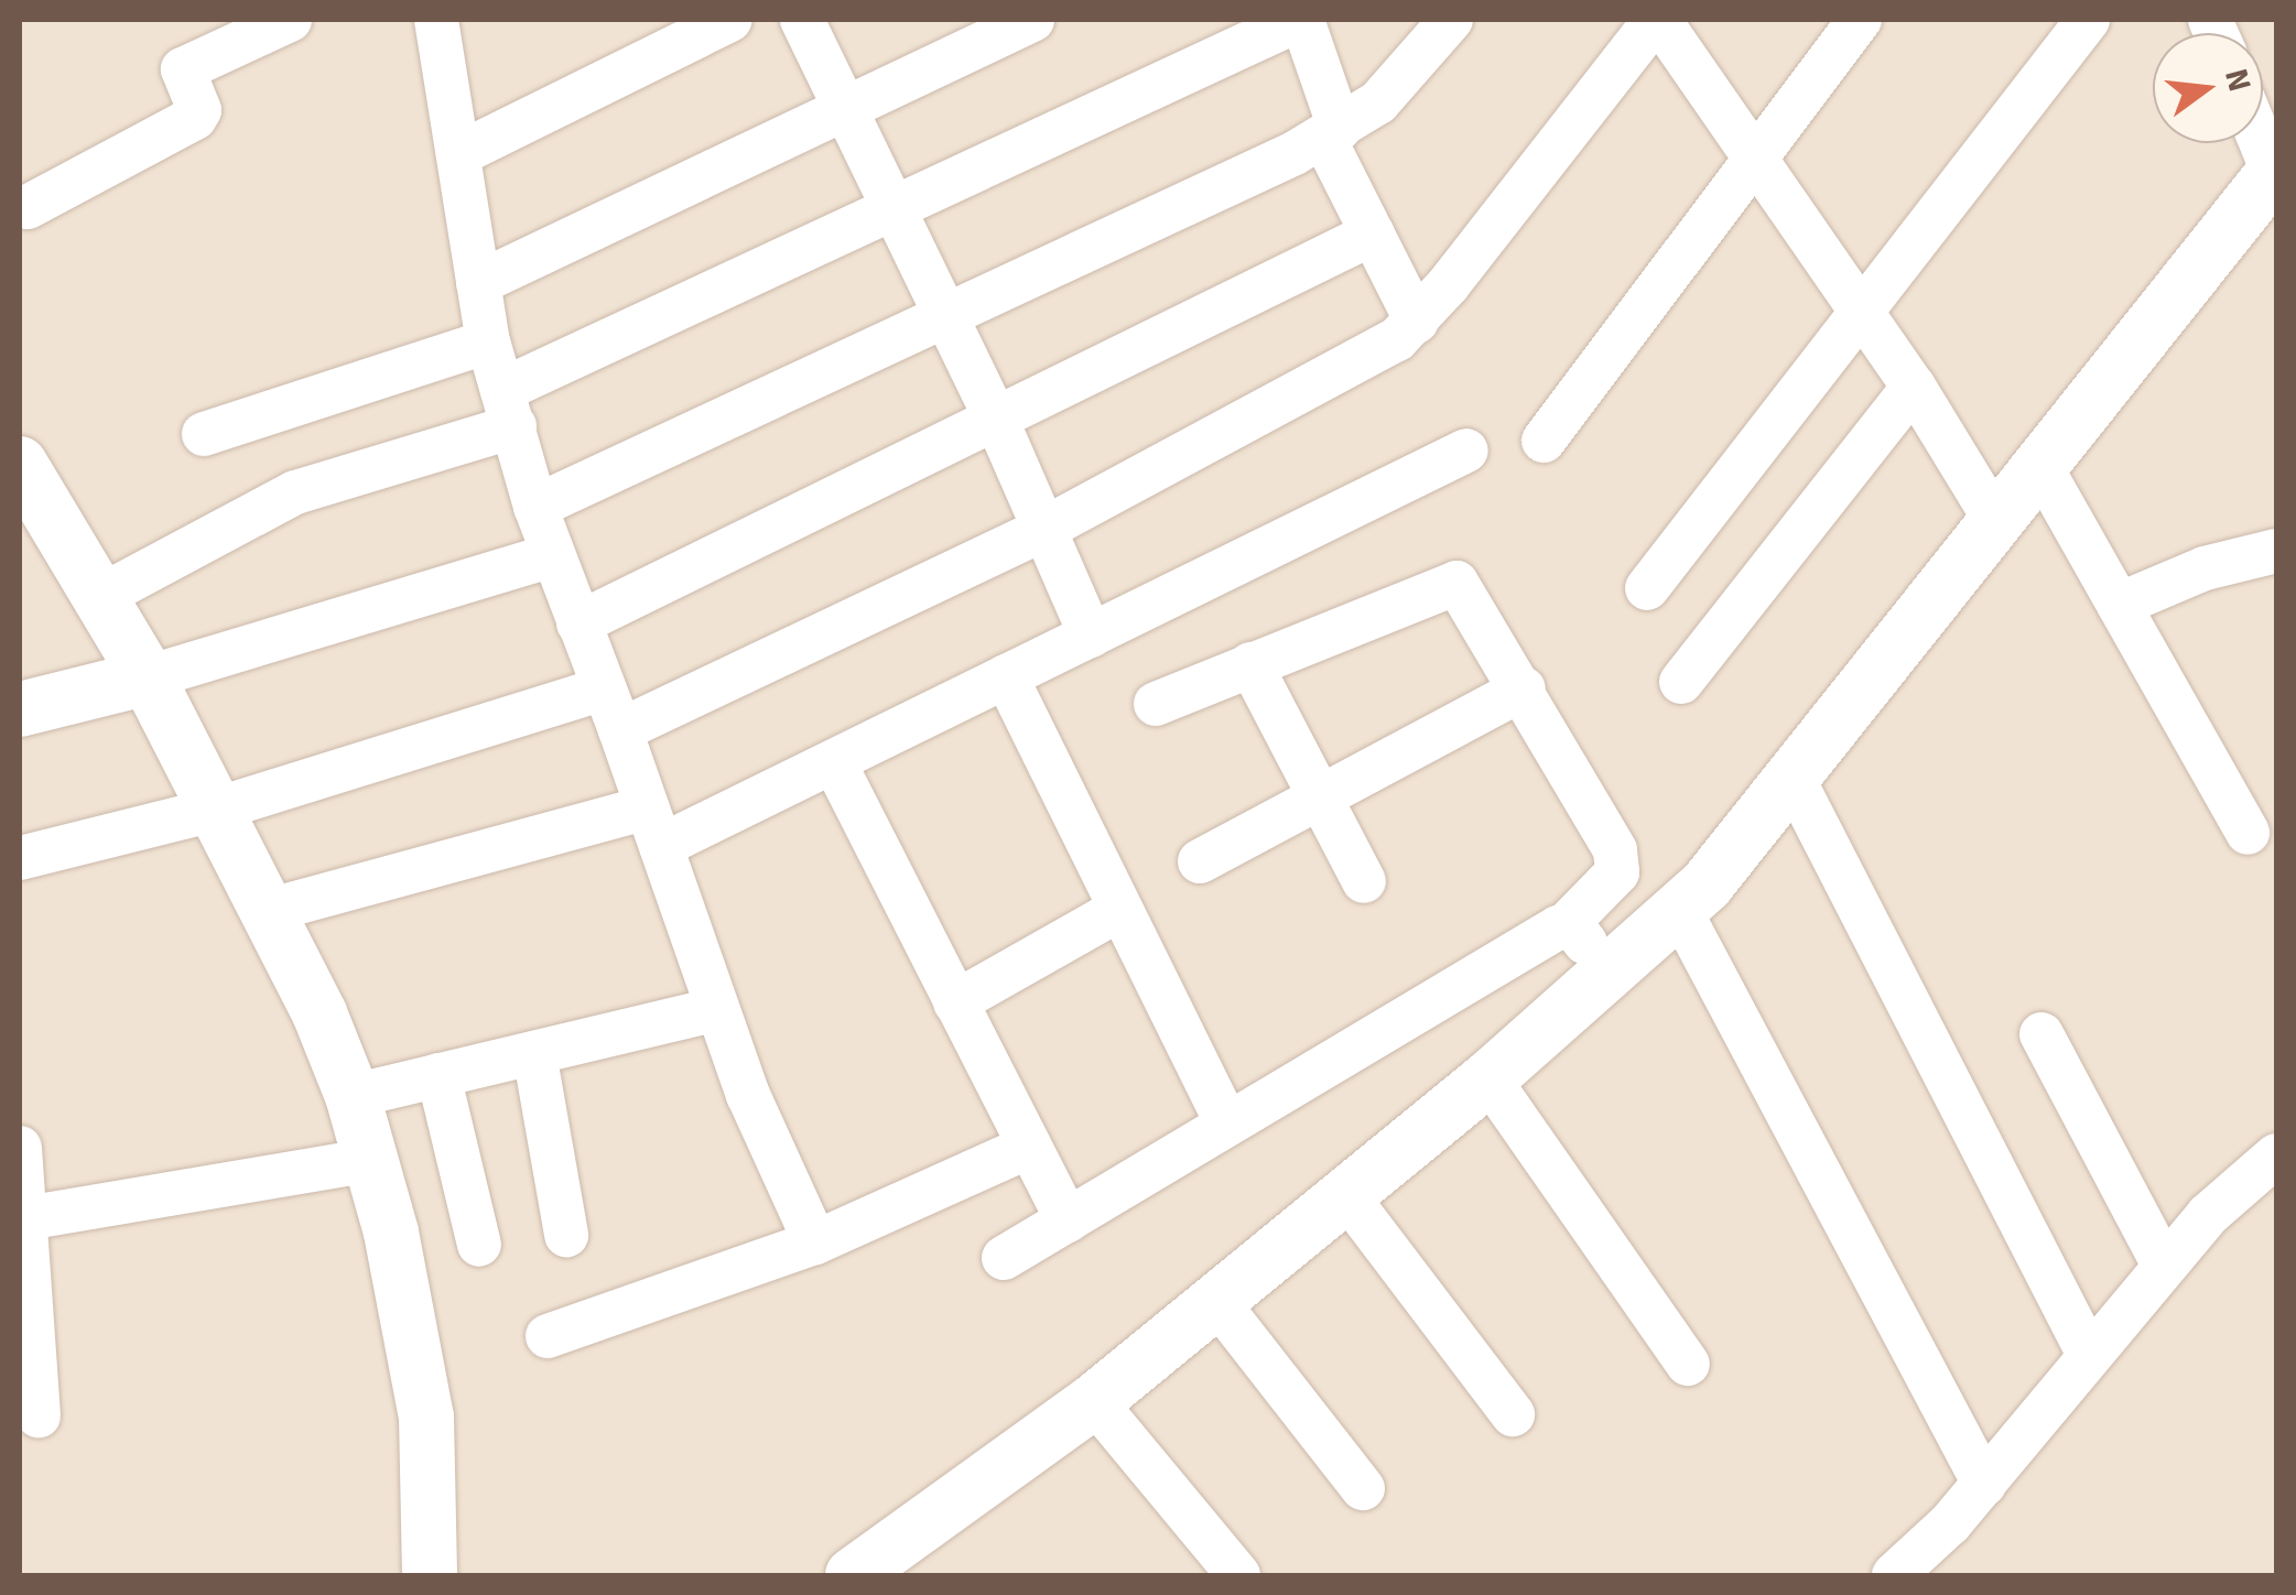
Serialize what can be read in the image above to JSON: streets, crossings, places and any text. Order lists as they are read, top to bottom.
{
  "north": "right"
}
